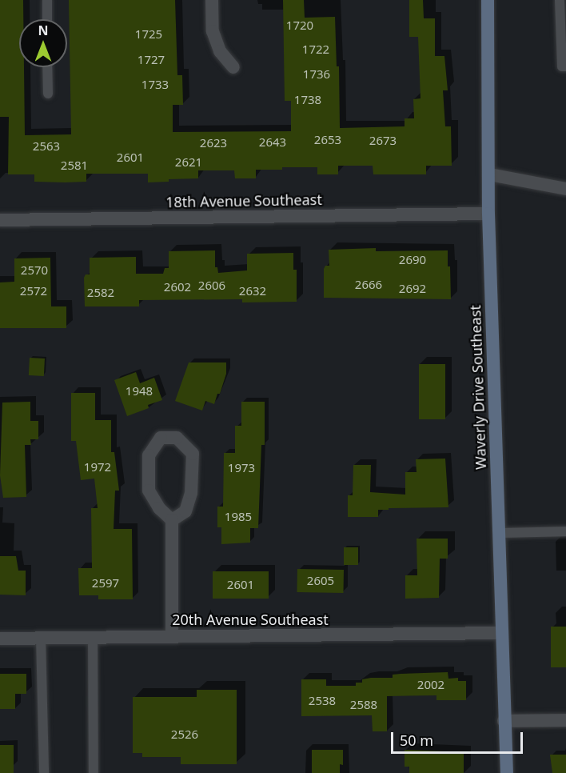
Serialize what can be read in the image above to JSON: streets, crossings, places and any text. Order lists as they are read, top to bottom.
{
  "streets": {
    "main road": ["Waverly Drive Southeast"],
    "street": ["18th Avenue Southeast", "20th Avenue Southeast"]
  },
  "crossings": [
    ["18th Avenue Southeast", "Waverly Drive Southeast"],
    ["Waverly Drive Southeast", "20th Avenue Southeast"]
  ],
  "house_numbers": [
    "1720",
    "1725",
    "1722",
    "1727",
    "1736",
    "1733",
    "1738",
    "2653",
    "2673",
    "2643",
    "2623",
    "2563",
    "2601",
    "2621",
    "2581",
    "2690",
    "2570",
    "2666",
    "2606",
    "2602",
    "2692",
    "2572",
    "2632",
    "2582",
    "1948",
    "1972",
    "1973",
    "1985",
    "2605",
    "2597",
    "2601",
    "2002",
    "2538",
    "2588",
    "2526"
  ],
  "scale_bar": "50 m",
  "north": "top"
}
